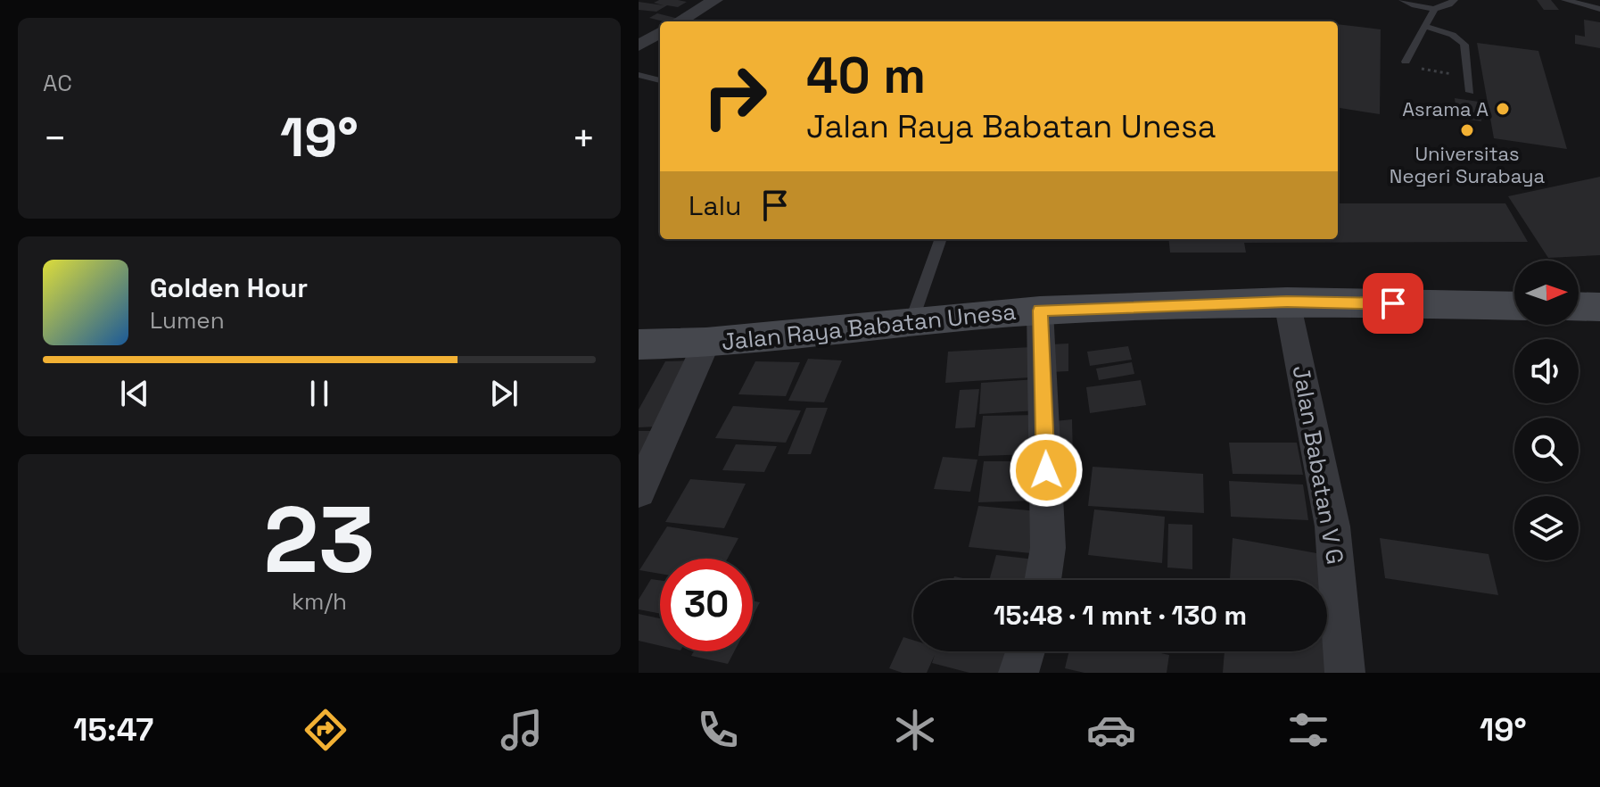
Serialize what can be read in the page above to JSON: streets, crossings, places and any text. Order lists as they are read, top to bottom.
{
  "streets": {
    "main road": ["Jalan Raya Babatan Unesa"],
    "street": ["Jalan Babatan V G"]
  },
  "crossings": [
    ["Jalan Raya Babatan Unesa", "Jalan Babatan V G"]
  ],
  "places": ["Asrama A", "Universitas Negeri Surabaya"],
  "north": "right",
  "page": {
    "tile": [
      "AC",
      ["23", "km/h"]
    ],
    "turn": ["40 m", "Jalan Raya Babatan Unesa"],
    "heat": ["−", "19°", "+"],
    "then": "Lalu",
    "song": ["Golden Hour", "Lumen"],
    "limit": "30",
    "trip": "15:48 · 1 mnt · 130 m",
    "tabs": ["15:47", "19°"]
  }
}
